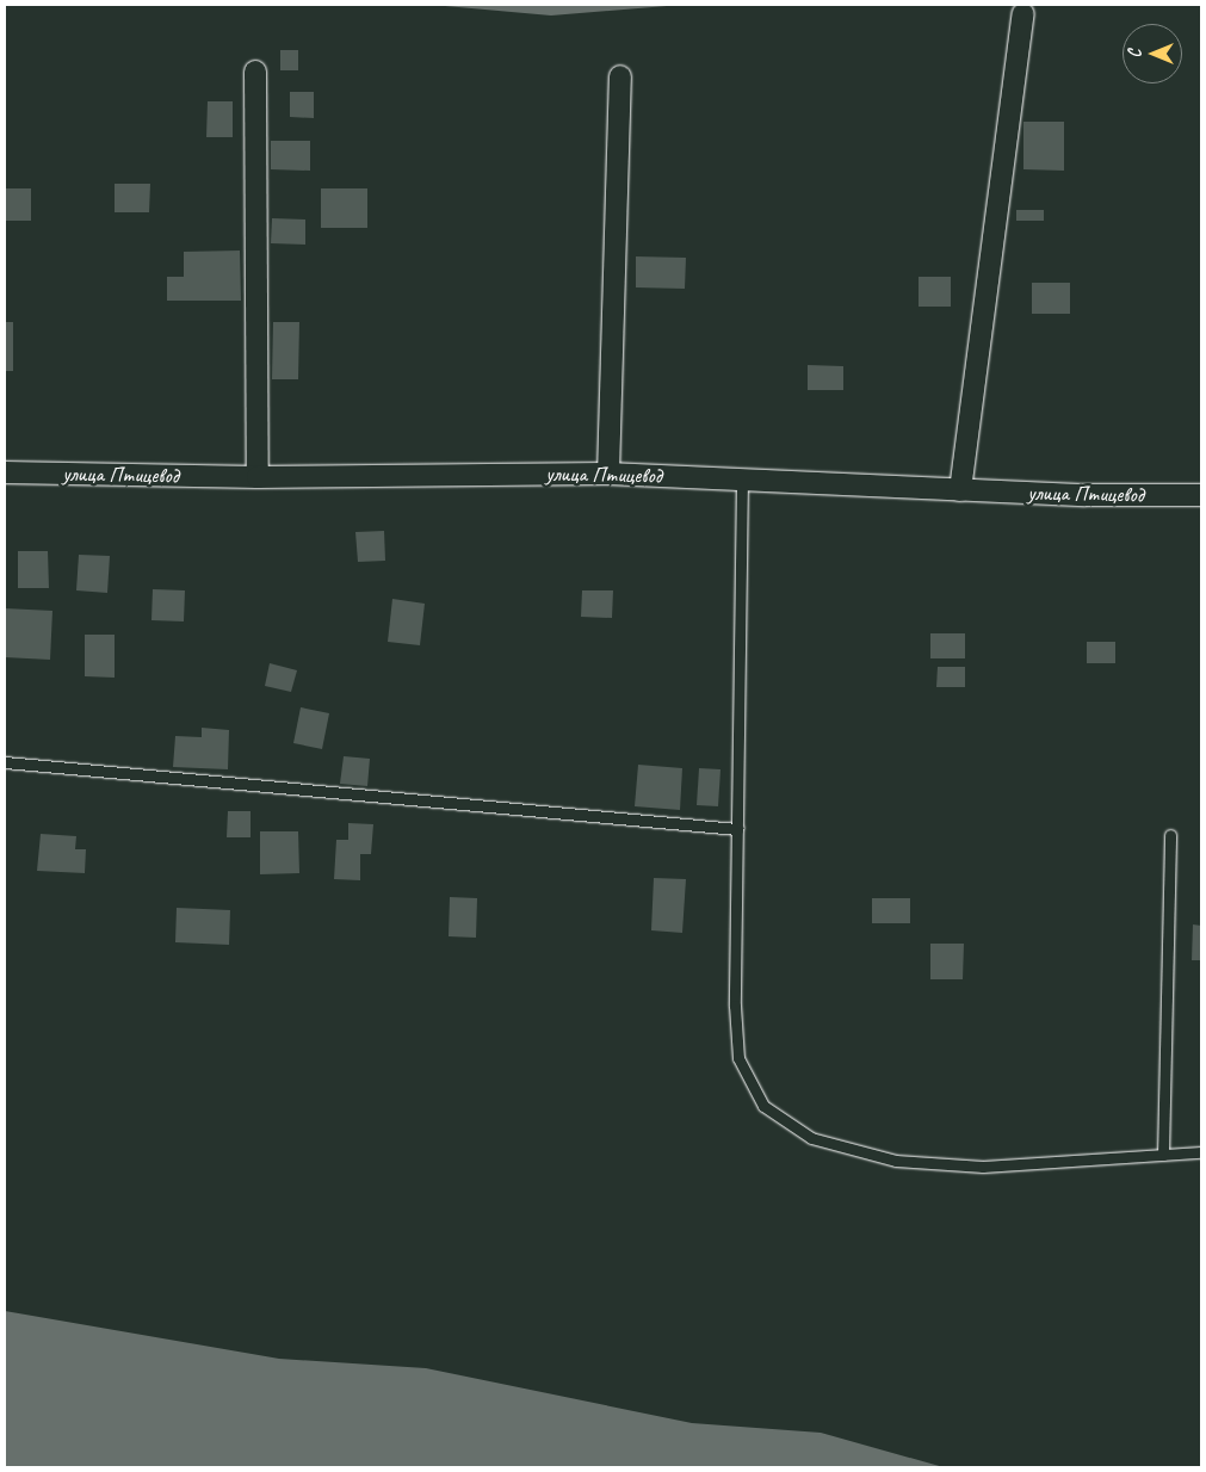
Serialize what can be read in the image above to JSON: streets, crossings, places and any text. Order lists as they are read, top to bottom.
{
  "streets": {
    "street": ["улица Птицевод"]
  },
  "north": "left"
}
